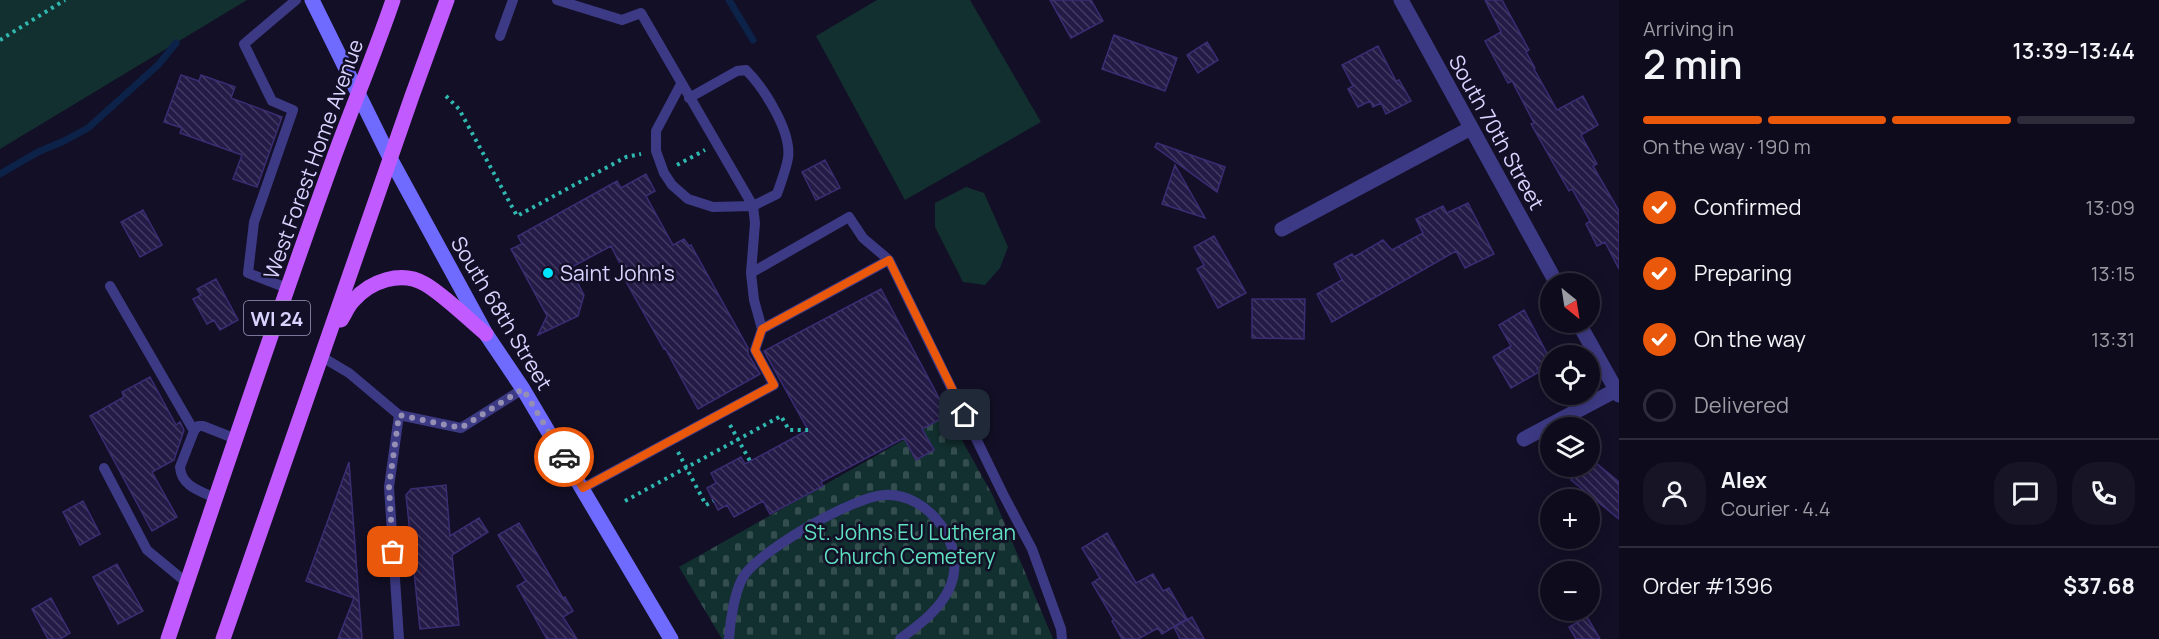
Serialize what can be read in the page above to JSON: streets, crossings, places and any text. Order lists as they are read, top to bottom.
{
  "streets": {
    "main road": ["West Forest Home Avenue", "WI 24"],
    "street": ["South 70th Street", "South 68th Street"]
  },
  "crossings": [
    ["West Forest Home Avenue", "South 68th Street"],
    ["South 68th Street", "WI 24"]
  ],
  "parks": ["St. Johns EU Lutheran Church Cemetery"],
  "places": ["Saint John's"],
  "north": "bottom right",
  "page": {
    "heading": ["2 min", "Arriving in", "13:39–13:44"],
    "panel": [
      "Alex",
      "Courier · 4.4",
      "Order #1396",
      "$37.68"
    ],
    "bar": "On the way · 190 m",
    "list": [
      ["Confirmed", "13:09"],
      ["Preparing", "13:15"],
      ["On the way", "13:31"],
      "Delivered"
    ],
    "map_buttons": ["+", "−"]
  }
}
